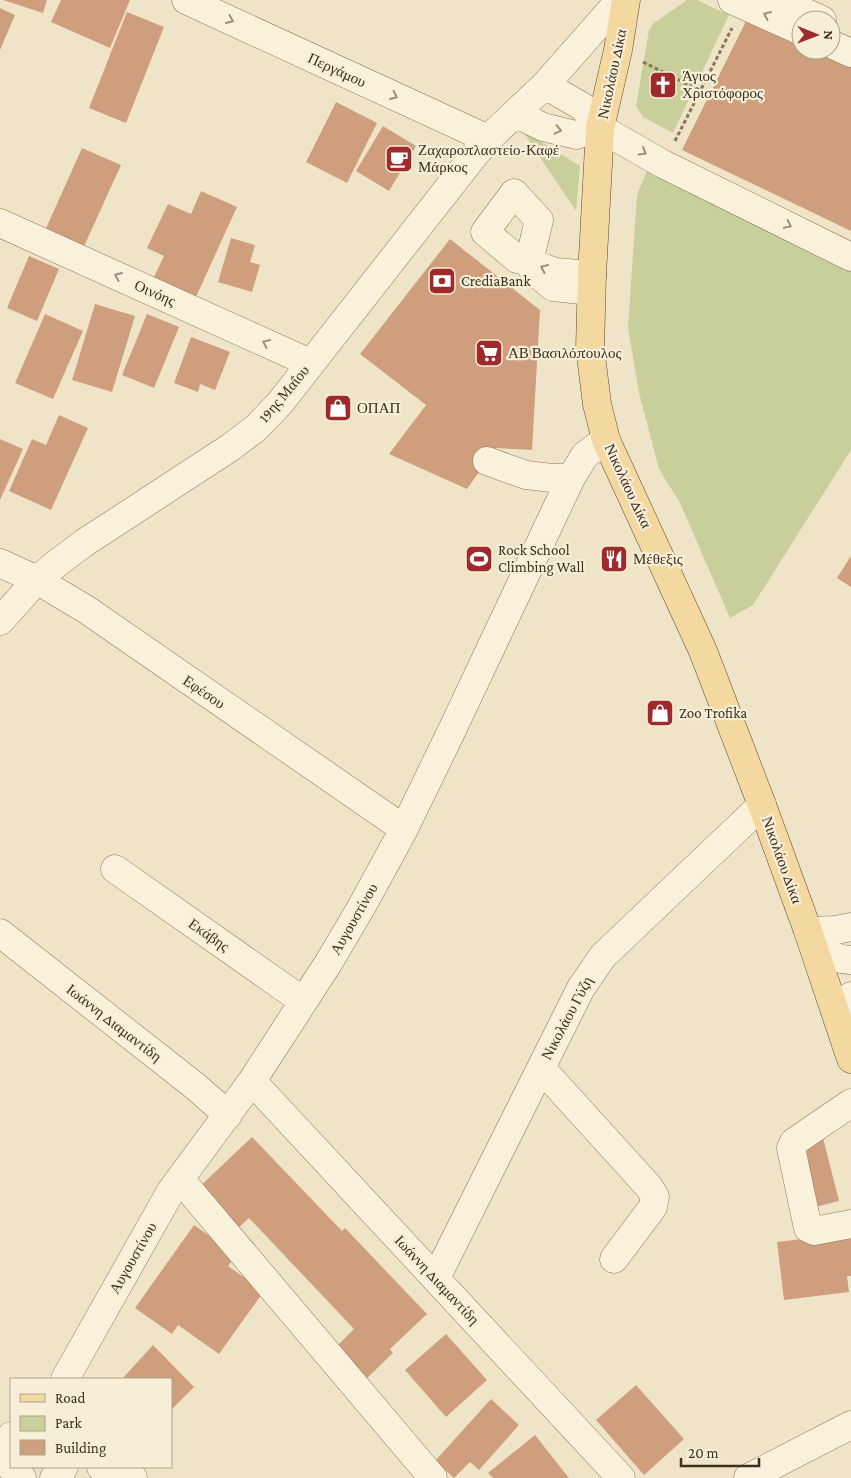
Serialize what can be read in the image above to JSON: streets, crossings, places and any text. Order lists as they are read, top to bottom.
{
  "streets": {
    "main road": ["Νικολάου Δίκα"],
    "street": [
      "Περγάμου",
      "Οινόης",
      "19ης Μαΐου",
      "Εφέσου",
      "Αυγουστίνου",
      "Εκάβης",
      "Νικολάου Γύζη",
      "Ιωάννη Διαμαντίδη"
    ]
  },
  "crossings": [
    ["Περγάμου", "19ης Μαΐου"],
    ["Νικολάου Δίκα", "Αυγουστίνου"],
    ["Νικολάου Δίκα", "Νικολάου Γύζη"],
    ["Οινόης", "19ης Μαΐου"],
    ["19ης Μαΐου", "Εφέσου"],
    ["Εφέσου", "Αυγουστίνου"],
    ["Αυγουστίνου", "Εκάβης"],
    ["Αυγουστίνου", "Ιωάννη Διαμαντίδη"],
    ["Νικολάου Γύζη", "Ιωάννη Διαμαντίδη"]
  ],
  "one_way": ["Περγάμου", "Οινόης"],
  "places": {
    "church": ["Άγιος Χριστόφορος"],
    "cafe": ["Ζαχαροπλαστείο-Καφέ Μάρκος"],
    "bank": ["CrediaBank"],
    "supermarket": ["ΑΒ Βασιλόπουλος"],
    "shop": ["ΟΠΑΠ", "Zoo Trofika"],
    "sports": ["Rock School Climbing Wall"],
    "restaurant": ["Μέθεξις"]
  },
  "legend": ["Road", "Park", "Building"],
  "scale_bar": "20 m",
  "north": "right"
}
